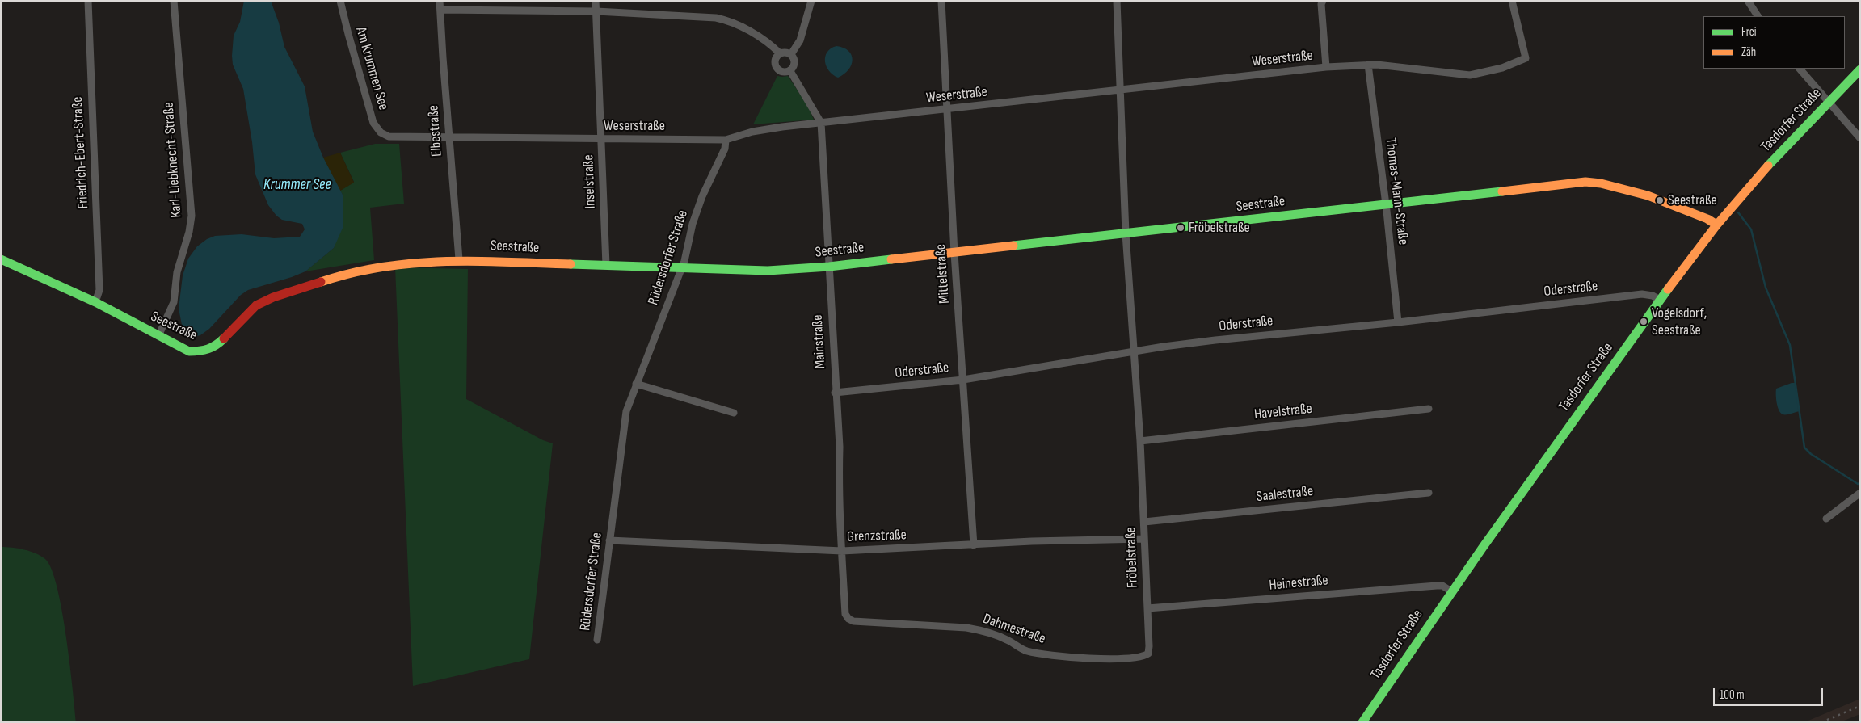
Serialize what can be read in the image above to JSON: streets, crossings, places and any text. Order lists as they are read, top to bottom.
{
  "streets": {
    "street": [
      "Weserstraße",
      "Am Krummen See",
      "Tasdorfer Straße",
      "Elbestraße",
      "Friedrich-Ebert-Straße",
      "Karl-Liebknecht-Straße",
      "Inselstraße",
      "Thomas-Mann-Straße",
      "Seestraße",
      "Rüdersdorfer Straße",
      "Mittelstraße",
      "Oderstraße",
      "Mainstraße",
      "Havelstraße",
      "Saalestraße",
      "Grenzstraße",
      "Fröbelstraße",
      "Heinestraße",
      "Dahmestraße"
    ]
  },
  "crossings": [
    ["Weserstraße", "Am Krummen See"],
    ["Weserstraße", "Elbestraße"],
    ["Weserstraße", "Inselstraße"],
    ["Weserstraße", "Thomas-Mann-Straße"],
    ["Weserstraße", "Rüdersdorfer Straße"],
    ["Weserstraße", "Mittelstraße"],
    ["Weserstraße", "Mainstraße"],
    ["Weserstraße", "Fröbelstraße"],
    ["Tasdorfer Straße", "Seestraße"],
    ["Tasdorfer Straße", "Oderstraße"],
    ["Tasdorfer Straße", "Heinestraße"],
    ["Elbestraße", "Seestraße"],
    ["Friedrich-Ebert-Straße", "Seestraße"],
    ["Karl-Liebknecht-Straße", "Seestraße"],
    ["Inselstraße", "Seestraße"],
    ["Thomas-Mann-Straße", "Seestraße"],
    ["Thomas-Mann-Straße", "Oderstraße"],
    ["Seestraße", "Rüdersdorfer Straße"],
    ["Seestraße", "Mittelstraße"],
    ["Seestraße", "Mainstraße"],
    ["Seestraße", "Fröbelstraße"],
    ["Rüdersdorfer Straße", "Grenzstraße"],
    ["Mittelstraße", "Oderstraße"],
    ["Mittelstraße", "Grenzstraße"],
    ["Oderstraße", "Mainstraße"],
    ["Oderstraße", "Fröbelstraße"],
    ["Mainstraße", "Grenzstraße"],
    ["Mainstraße", "Dahmestraße"],
    ["Havelstraße", "Fröbelstraße"],
    ["Saalestraße", "Fröbelstraße"],
    ["Grenzstraße", "Fröbelstraße"],
    ["Fröbelstraße", "Heinestraße"],
    ["Fröbelstraße", "Dahmestraße"]
  ],
  "water": ["Krummer See"],
  "places": ["Seestraße", "Fröbelstraße", "Vogelsdorf, Seestraße"],
  "legend": ["Frei", "Zäh"],
  "scale_bar": "100 m"
}
